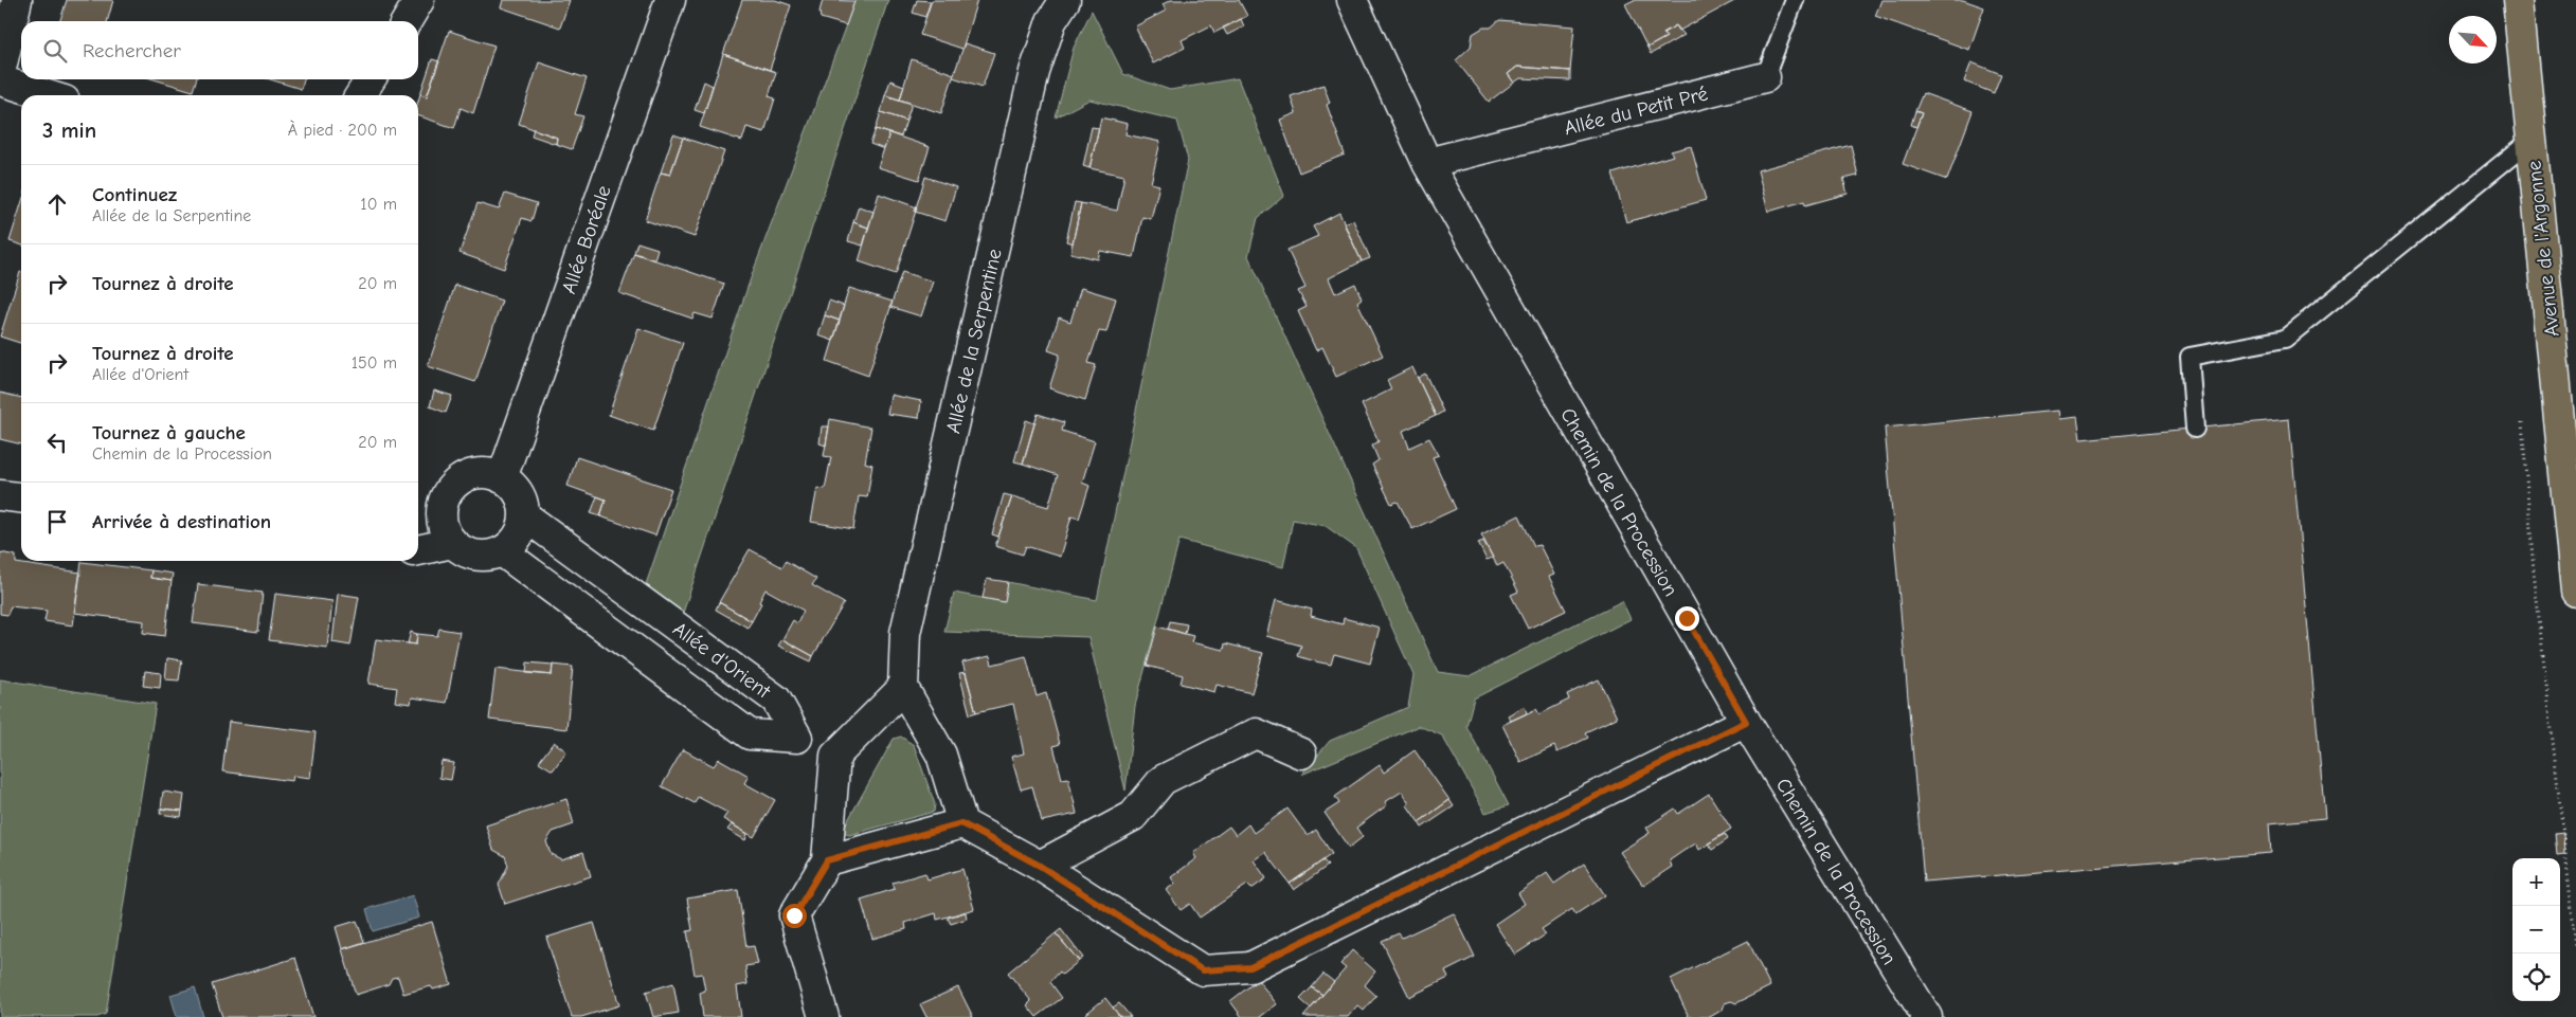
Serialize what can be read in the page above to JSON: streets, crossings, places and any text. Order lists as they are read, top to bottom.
{
  "streets": {
    "main road": ["Avenue de l'Argonne"],
    "street": [
      "Allée du Petit Pré",
      "Allée Boréale",
      "Allée de la Serpentine",
      "Chemin de la Procession",
      "Allée d'Orient"
    ]
  },
  "crossings": [
    ["Allée du Petit Pré", "Chemin de la Procession"],
    ["Allée Boréale", "Allée d'Orient"]
  ],
  "north": "bottom right",
  "page": {
    "search": "Rechercher",
    "heading": ["3 min", "À pied · 200 m"],
    "list": [
      ["Continuez", "Allée de la Serpentine", "10 m"],
      ["Tournez à droite", "20 m"],
      ["Tournez à droite", "Allée d'Orient", "150 m"],
      ["Tournez à gauche", "Chemin de la Procession", "20 m"],
      "Arrivée à destination"
    ],
    "map_buttons": ["+", "−"]
  }
}
